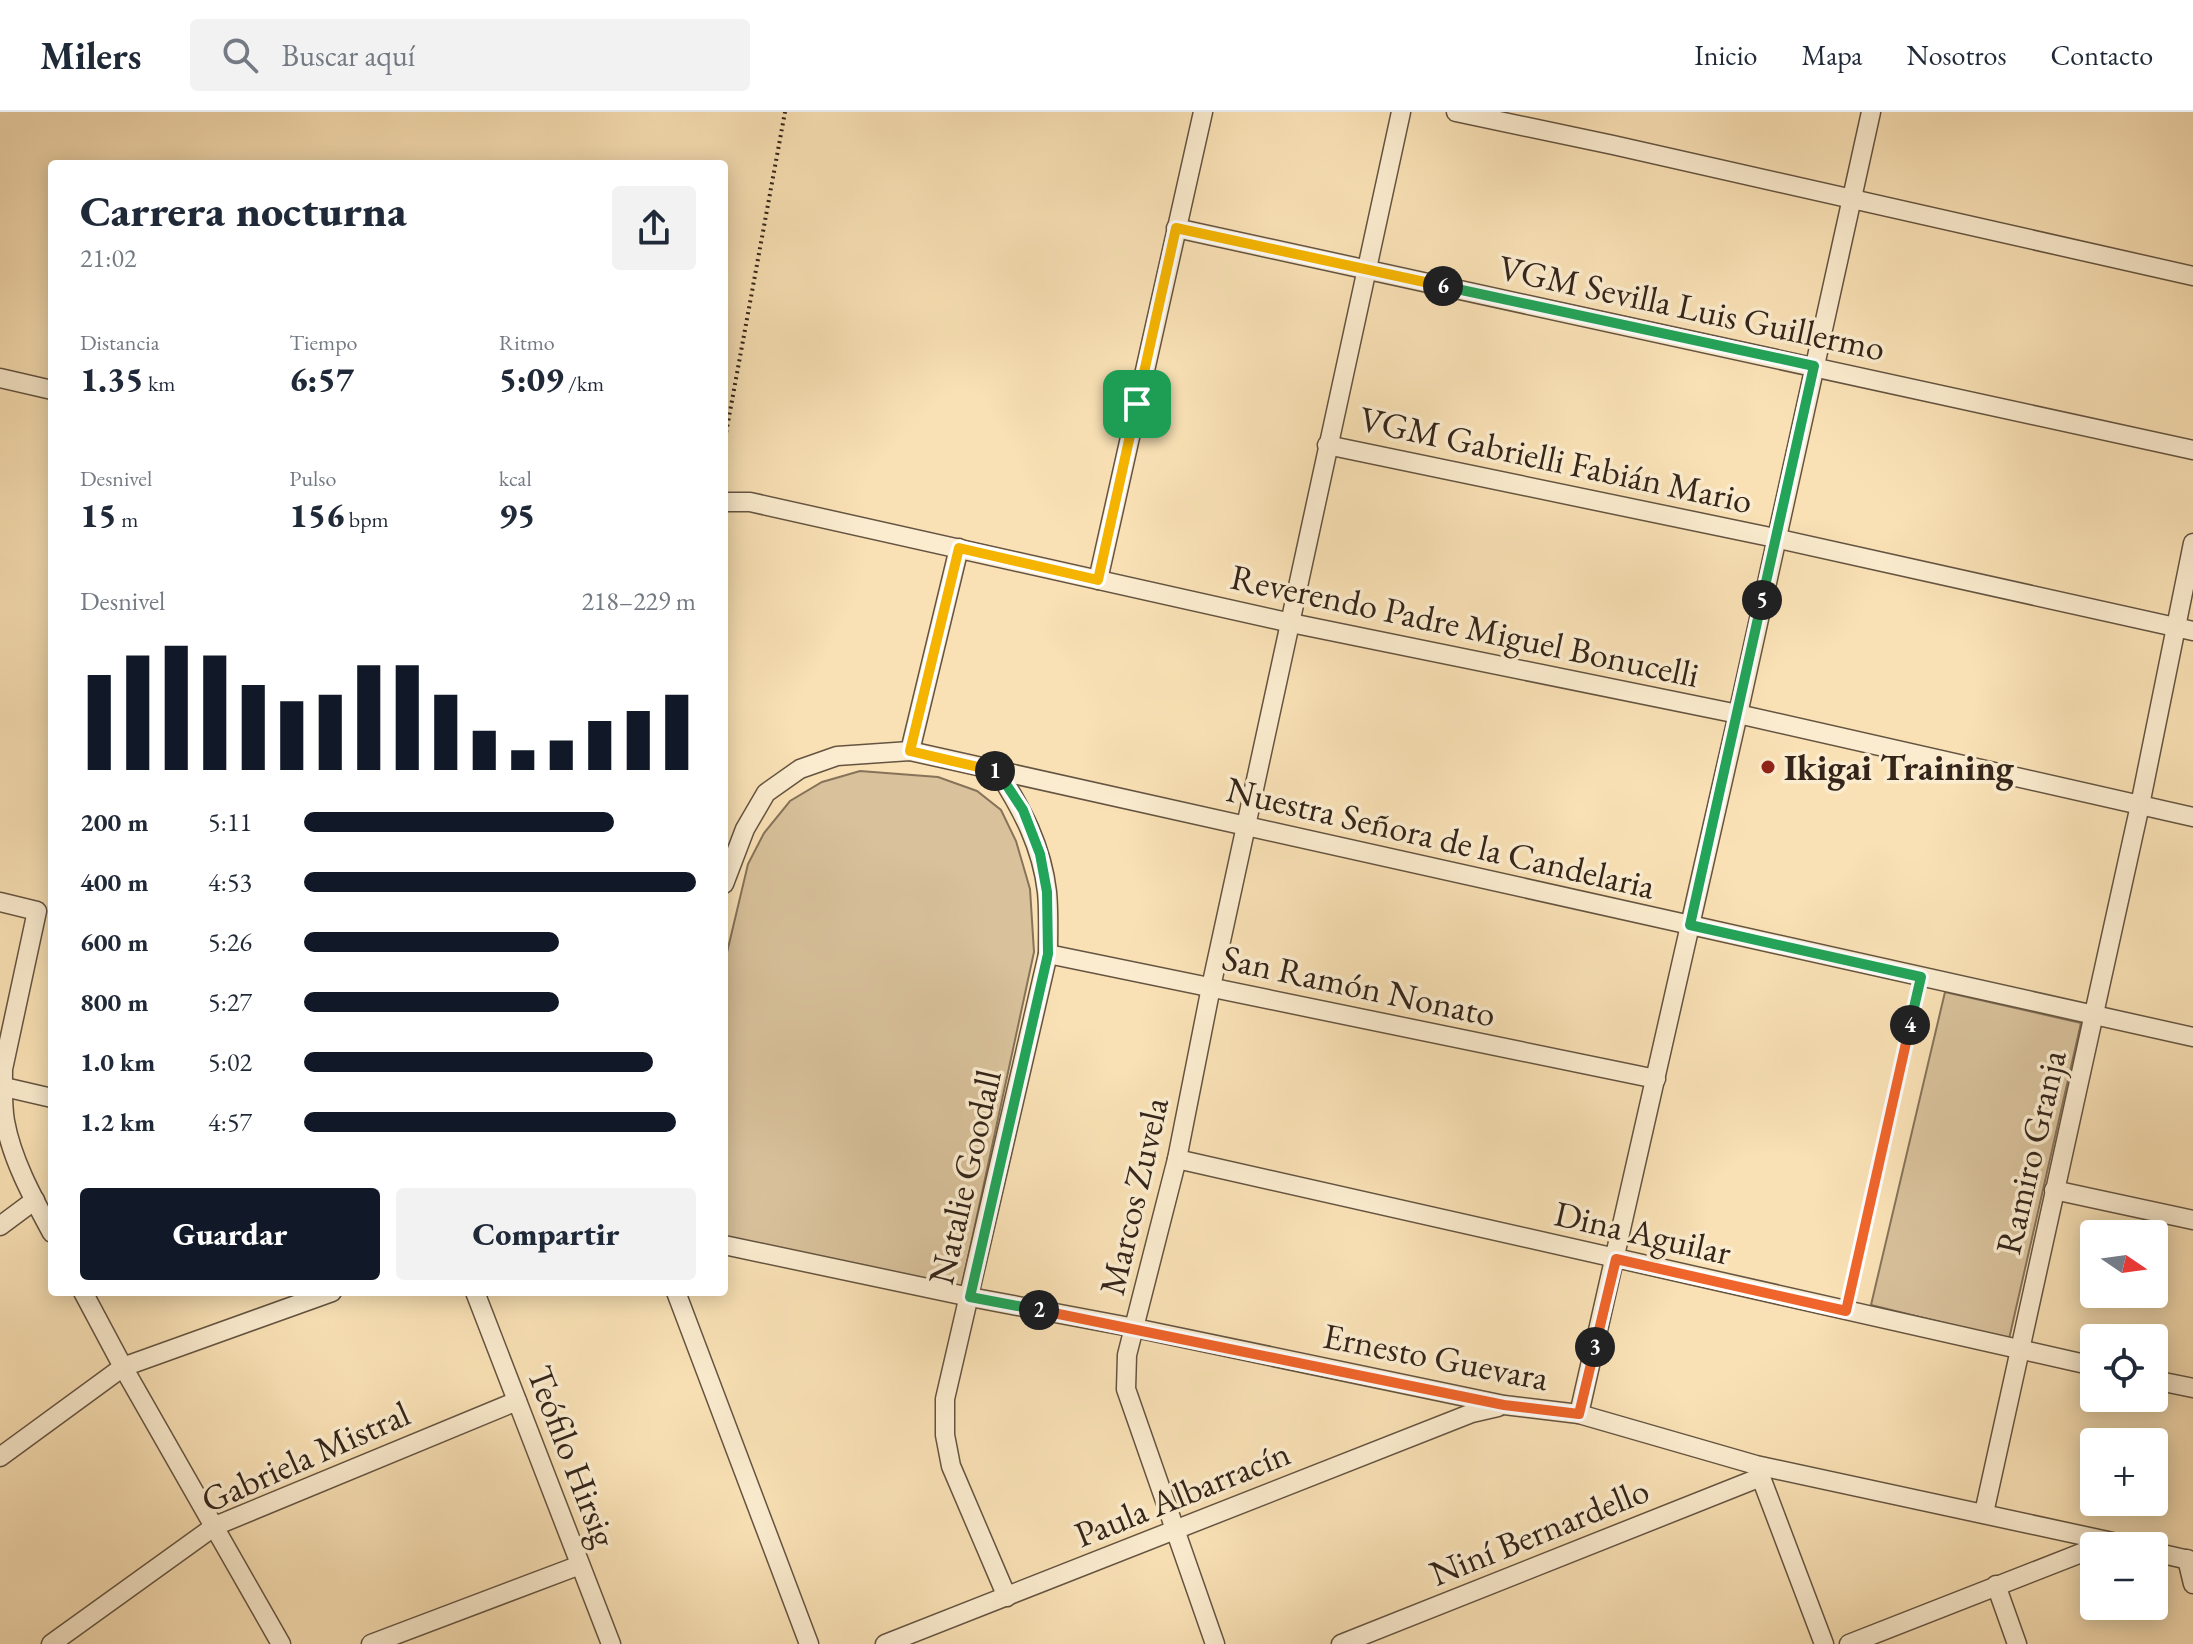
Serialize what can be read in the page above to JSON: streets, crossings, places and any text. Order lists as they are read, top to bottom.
{
  "streets": {
    "street": [
      "VGM Sevilla Luis Guillermo",
      "VGM Gabrielli Fabián Mario",
      "Reverendo Padre Miguel Bonucelli",
      "Nuestra Señora de la Candelaria",
      "San Ramón Nonato",
      "Ramiro Granja",
      "Natalie Goodall",
      "Marcos Zuvela",
      "Dina Aguilar",
      "Ernesto Guevara",
      "Gabriela Mistral",
      "Teófilo Hirsig",
      "Paula Albarracín",
      "Niní Bernardello"
    ]
  },
  "crossings": [
    ["VGM Sevilla Luis Guillermo", "Marcos Zuvela"],
    ["VGM Gabrielli Fabián Mario", "Ramiro Granja"],
    ["VGM Gabrielli Fabián Mario", "Marcos Zuvela"],
    ["Reverendo Padre Miguel Bonucelli", "Ramiro Granja"],
    ["Reverendo Padre Miguel Bonucelli", "Marcos Zuvela"],
    ["Nuestra Señora de la Candelaria", "Ramiro Granja"],
    ["Nuestra Señora de la Candelaria", "Natalie Goodall"],
    ["Nuestra Señora de la Candelaria", "Marcos Zuvela"],
    ["San Ramón Nonato", "Natalie Goodall"],
    ["San Ramón Nonato", "Marcos Zuvela"],
    ["Ramiro Granja", "Dina Aguilar"],
    ["Ramiro Granja", "Ernesto Guevara"],
    ["Natalie Goodall", "Ernesto Guevara"],
    ["Natalie Goodall", "Paula Albarracín"],
    ["Marcos Zuvela", "Dina Aguilar"],
    ["Marcos Zuvela", "Ernesto Guevara"],
    ["Marcos Zuvela", "Paula Albarracín"],
    ["Ernesto Guevara", "Paula Albarracín"],
    ["Ernesto Guevara", "Niní Bernardello"],
    ["Gabriela Mistral", "Teófilo Hirsig"]
  ],
  "places": ["Ikigai Training"],
  "north": "right",
  "page": {
    "header": "Milers",
    "search": "Buscar aquí",
    "nav": [
      "Inicio",
      "Mapa",
      "Nosotros",
      "Contacto"
    ],
    "heading": ["Carrera nocturna", "21:02"],
    "pins": [
      "6",
      "5",
      "1",
      "4",
      "2",
      "3"
    ],
    "stats": [
      ["Distancia", "1.35 km"],
      ["Tiempo", "6:57"],
      ["Ritmo", "5:09 /km"],
      ["Desnivel", "15 m"],
      ["Pulso", "156 bpm"],
      ["kcal", "95"]
    ],
    "chart": ["Desnivel", "218–229 m"],
    "list": [
      {
        "name": "200 m",
        "note": "5:11"
      },
      {
        "name": "400 m",
        "note": "4:53"
      },
      {
        "name": "600 m",
        "note": "5:26"
      },
      {
        "name": "800 m",
        "note": "5:27"
      },
      {
        "name": "1.0 km",
        "note": "5:02"
      },
      {
        "name": "1.2 km",
        "note": "4:57"
      }
    ],
    "buttons": ["Guardar", "Compartir"],
    "map_buttons": ["+", "−"]
  }
}
